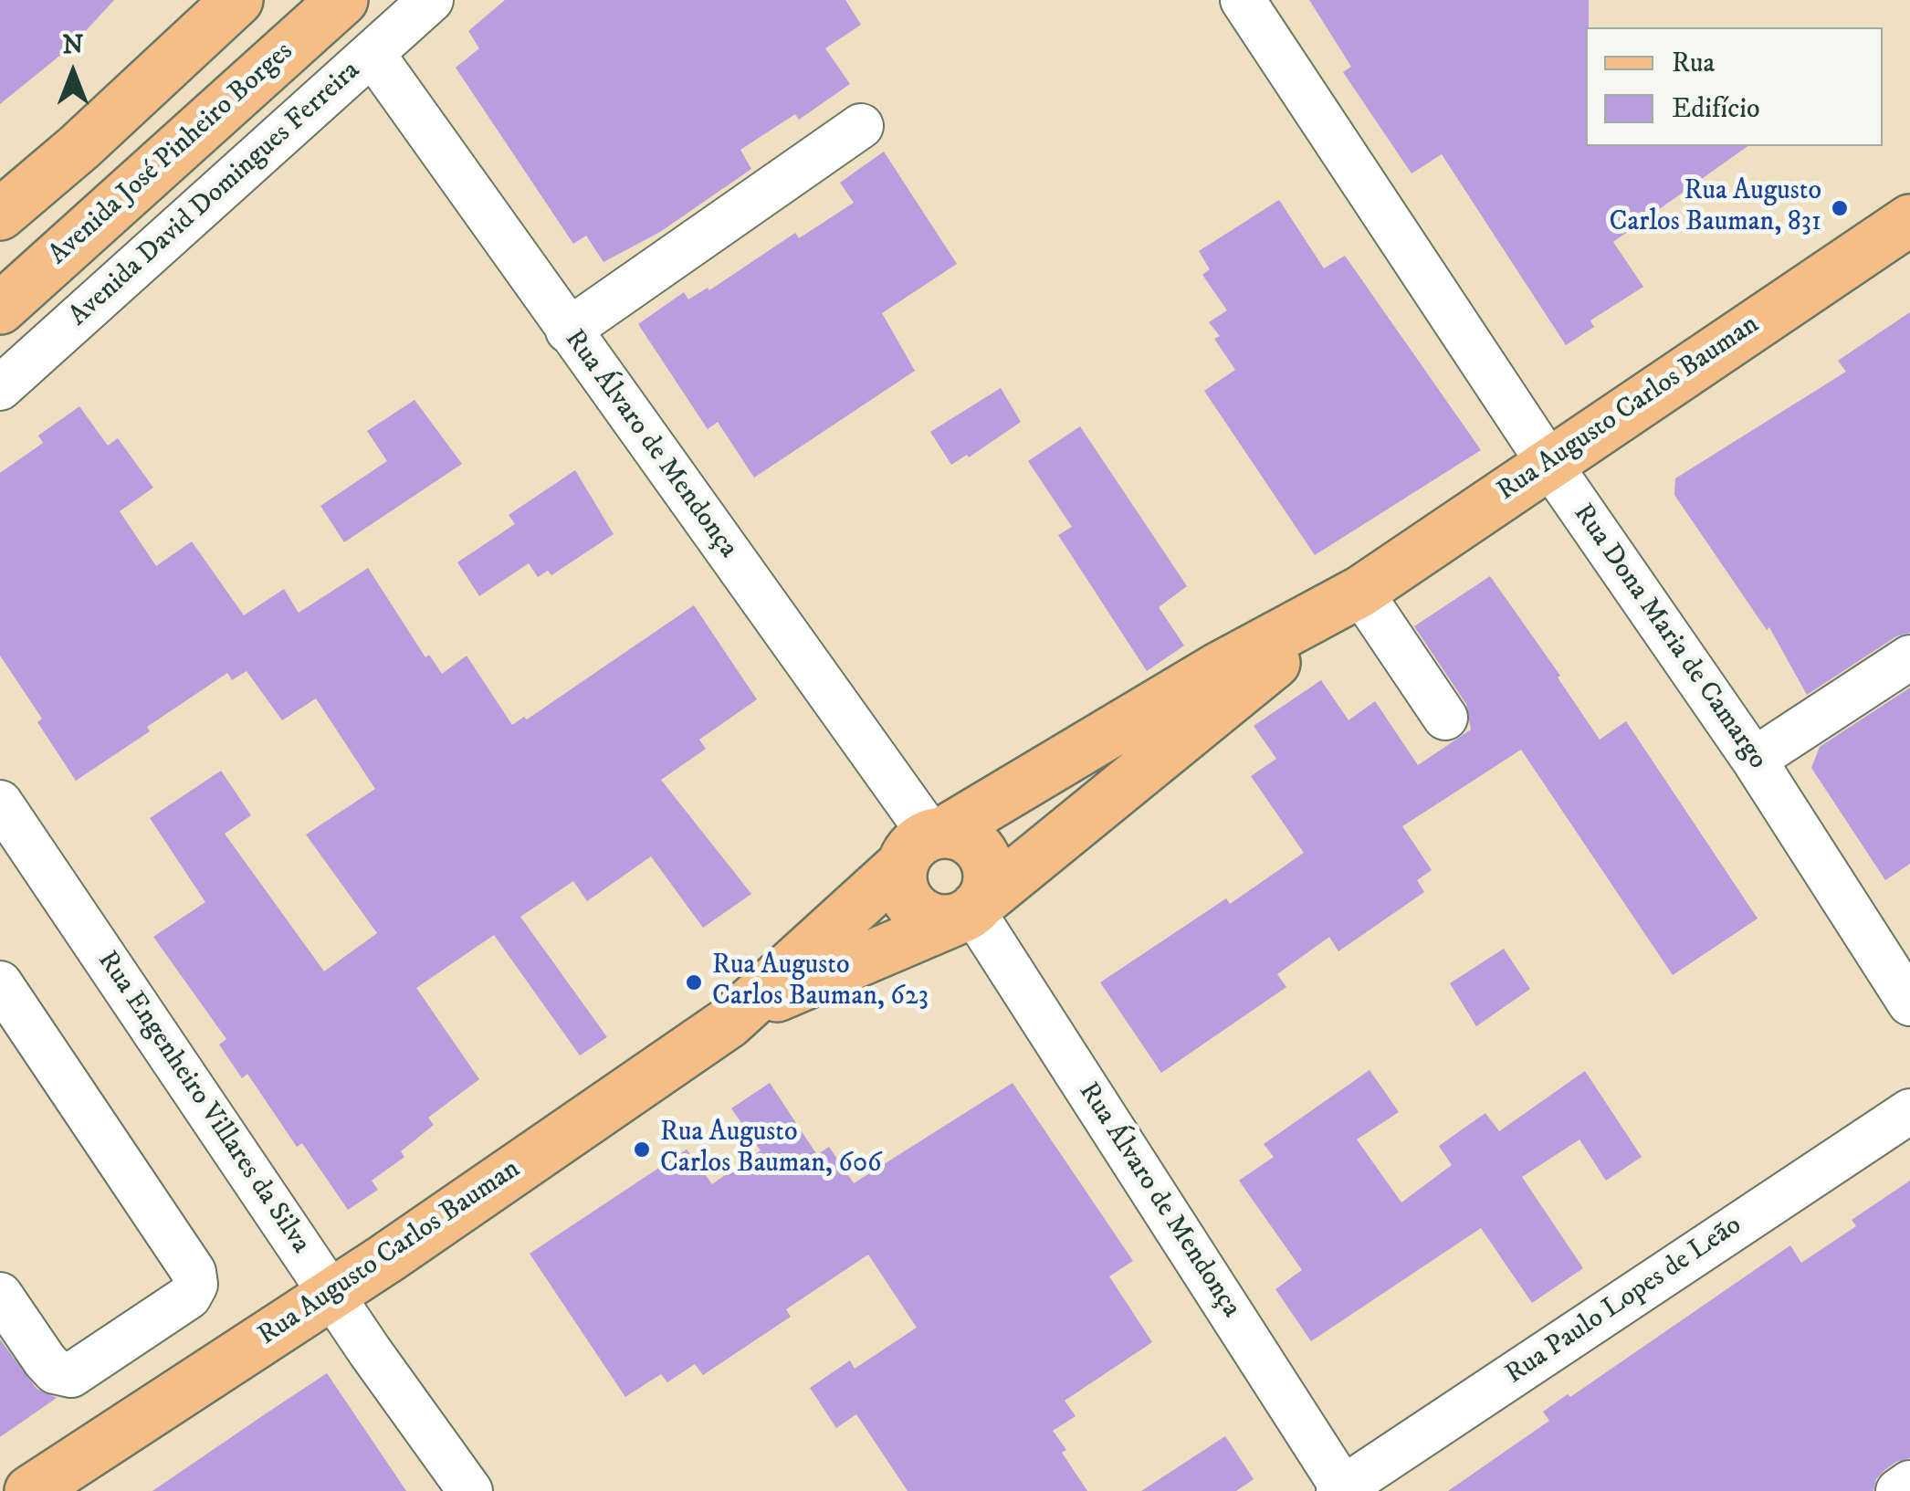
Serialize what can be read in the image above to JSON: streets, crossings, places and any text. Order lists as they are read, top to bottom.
{
  "streets": {
    "main road": ["Avenida José Pinheiro Borges", "Rua Augusto Carlos Bauman"],
    "street": [
      "Avenida David Domingues Ferreira",
      "Rua Álvaro de Mendonça",
      "Rua Dona Maria de Camargo",
      "Rua Engenheiro Villares da Silva",
      "Rua Paulo Lopes de Leão"
    ]
  },
  "crossings": [
    ["Avenida David Domingues Ferreira", "Rua Álvaro de Mendonça"],
    ["Rua Augusto Carlos Bauman", "Rua Álvaro de Mendonça"],
    ["Rua Augusto Carlos Bauman", "Rua Dona Maria de Camargo"],
    ["Rua Augusto Carlos Bauman", "Rua Engenheiro Villares da Silva"],
    ["Rua Álvaro de Mendonça", "Rua Paulo Lopes de Leão"]
  ],
  "places": ["Rua Augusto Carlos Bauman, 831", "Rua Augusto Carlos Bauman, 623", "Rua Augusto Carlos Bauman, 606"],
  "legend": ["Rua", "Edifício"],
  "north": "top"
}
